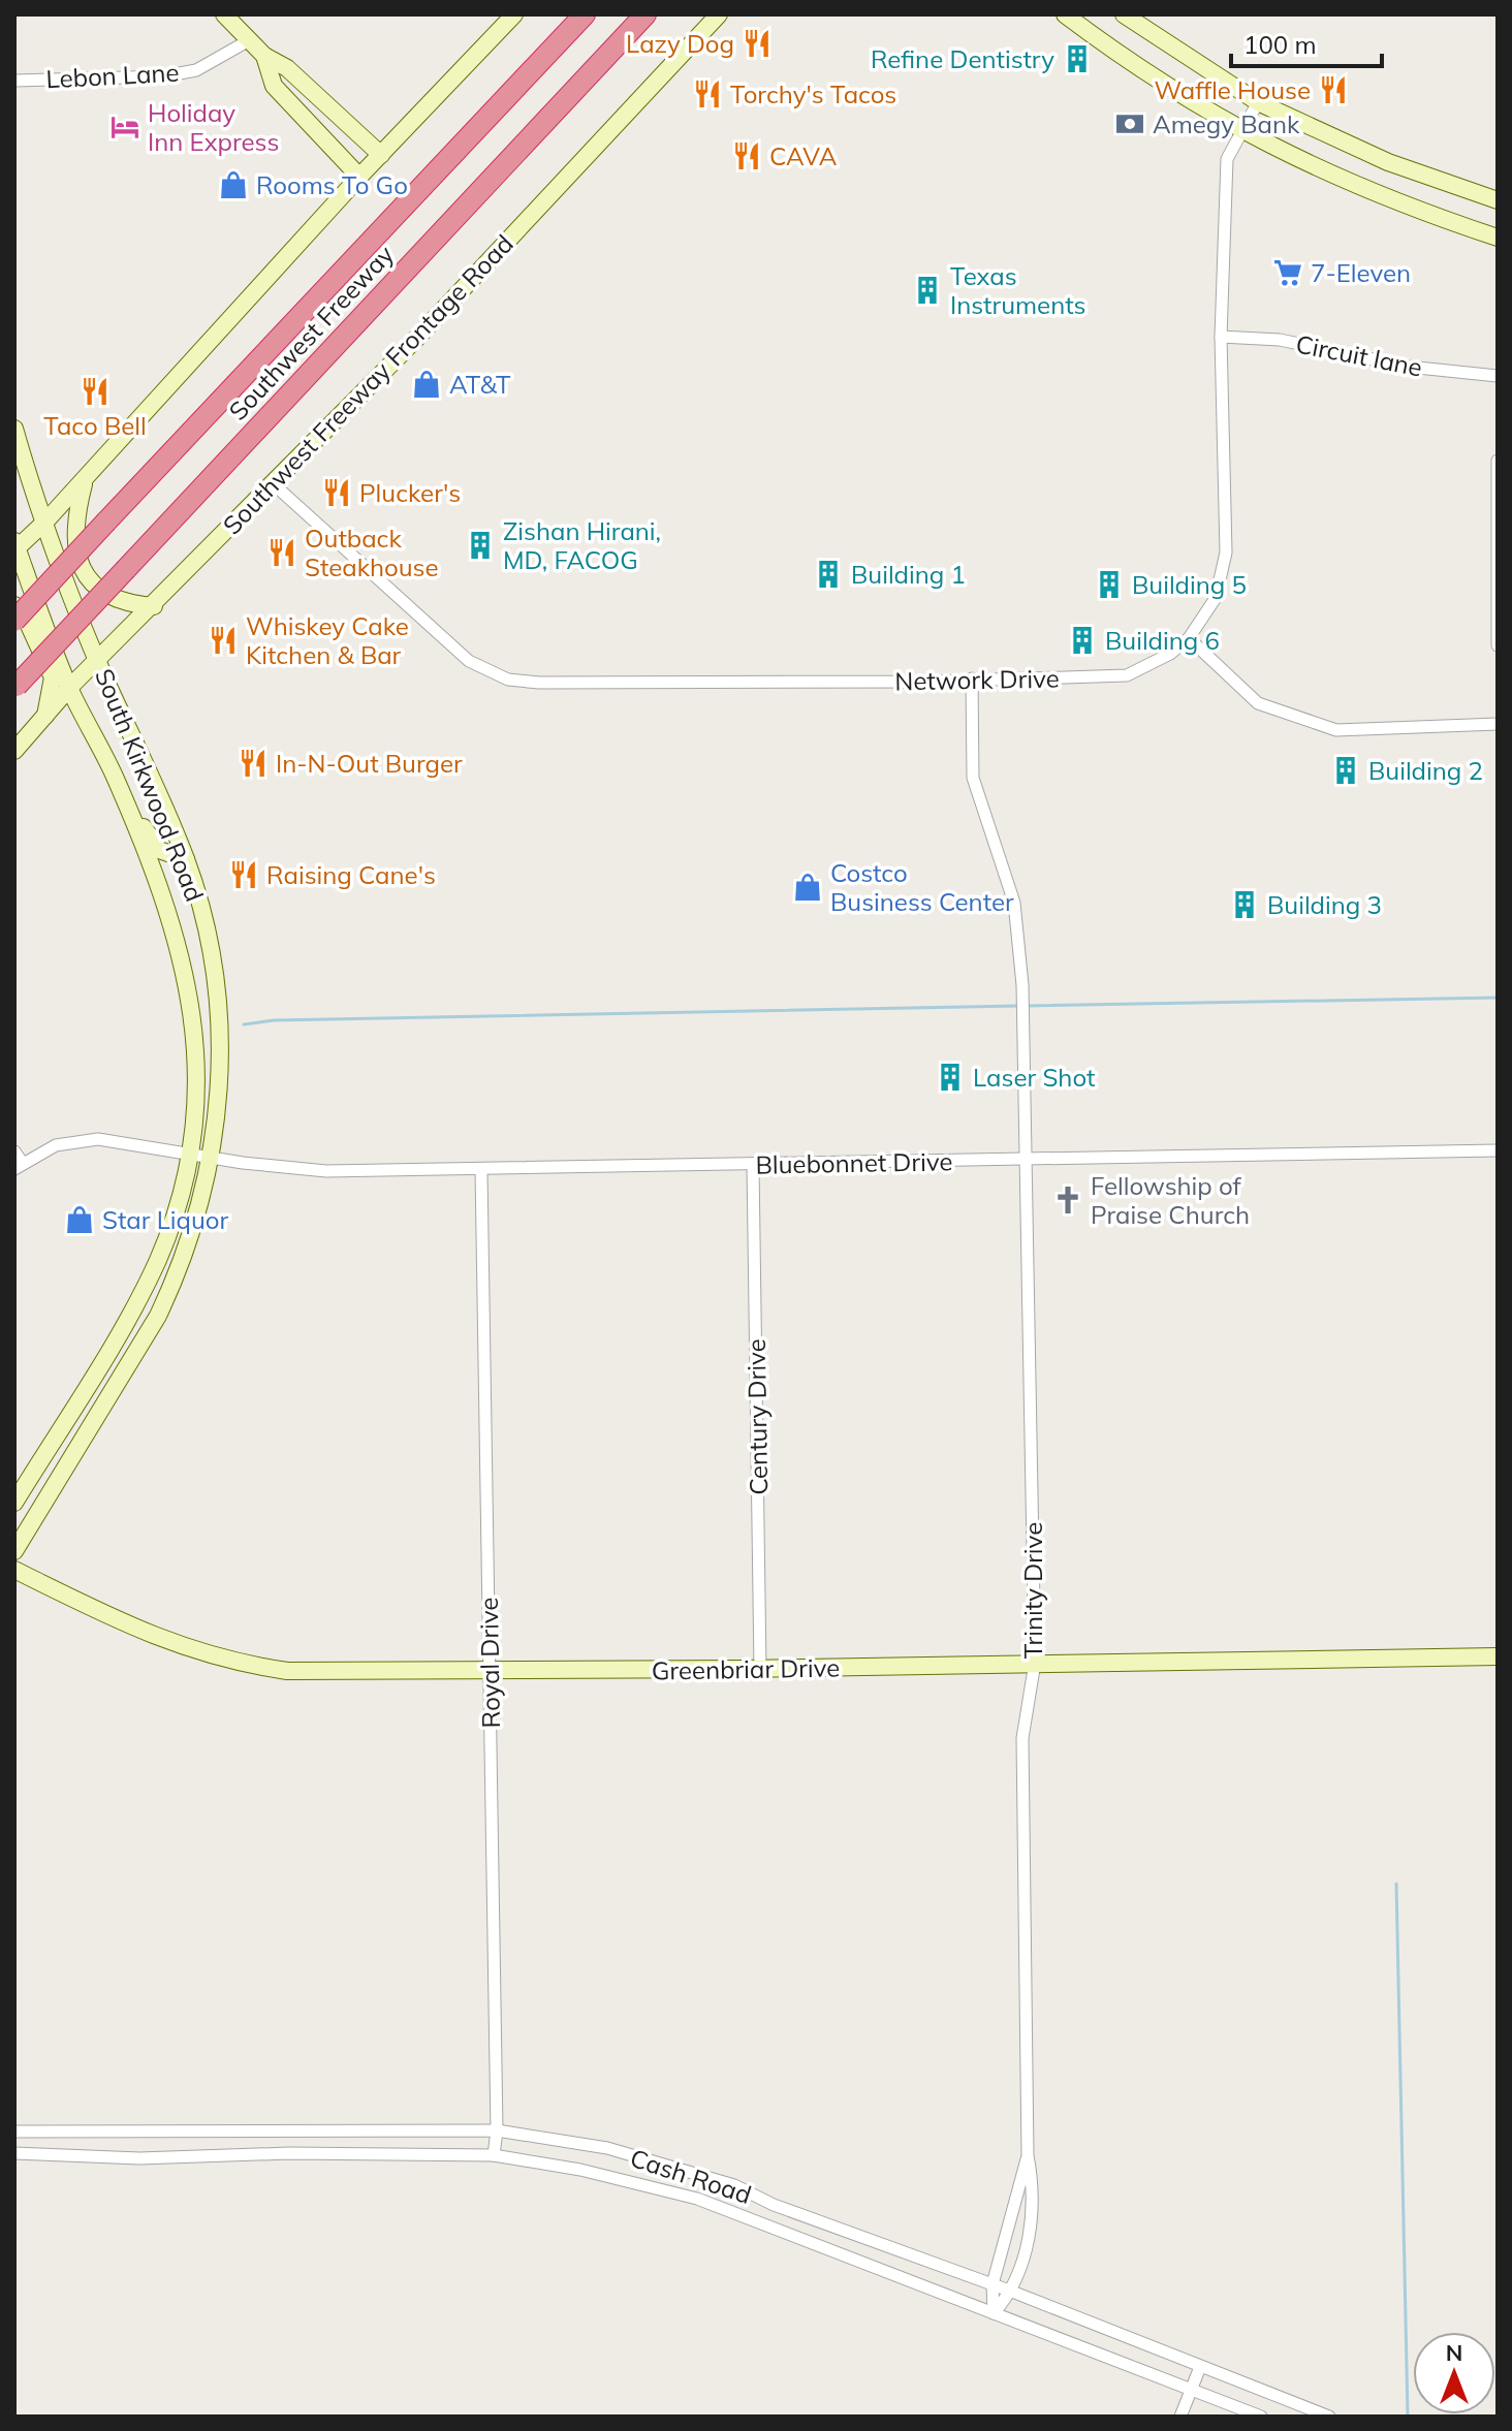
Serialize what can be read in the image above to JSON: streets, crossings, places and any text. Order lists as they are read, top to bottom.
{
  "streets": {
    "highway": ["Southwest Freeway"],
    "main road": ["Southwest Freeway Frontage Road", "South Kirkwood Road", "Greenbriar Drive"],
    "street": [
      "Lebon Lane",
      "Circuit lane",
      "Network Drive",
      "Bluebonnet Drive",
      "Century Drive",
      "Trinity Drive",
      "Royal Drive",
      "Cash Road"
    ]
  },
  "crossings": [
    ["Circuit lane", "Network Drive"],
    ["Southwest Freeway Frontage Road", "Network Drive"],
    ["Southwest Freeway Frontage Road", "South Kirkwood Road"],
    ["Network Drive", "Trinity Drive"],
    ["South Kirkwood Road", "Bluebonnet Drive"],
    ["Bluebonnet Drive", "Century Drive"],
    ["Bluebonnet Drive", "Trinity Drive"],
    ["Bluebonnet Drive", "Royal Drive"],
    ["Century Drive", "Greenbriar Drive"],
    ["Trinity Drive", "Greenbriar Drive"],
    ["Trinity Drive", "Cash Road"],
    ["Royal Drive", "Greenbriar Drive"],
    ["Royal Drive", "Cash Road"]
  ],
  "places": {
    "restaurant": [
      "Lazy Dog",
      "Waffle House",
      "Torchy's Tacos",
      "CAVA",
      "Taco Bell",
      "Plucker's",
      "Outback Steakhouse",
      "Whiskey Cake Kitchen & Bar",
      "In-N-Out Burger",
      "Raising Cane's"
    ],
    "building": [
      "Refine Dentistry",
      "Texas Instruments",
      "Zishan Hirani, MD, FACOG",
      "Building 1",
      "Building 5",
      "Building 6",
      "Building 2",
      "Building 3",
      "Laser Shot"
    ],
    "bank": ["Amegy Bank"],
    "hotel": ["Holiday Inn Express"],
    "shop": [
      "Rooms To Go",
      "AT&T",
      "Costco Business Center",
      "Star Liquor"
    ],
    "supermarket": ["7-Eleven"],
    "church": ["Fellowship of Praise Church"]
  },
  "scale_bar": "100 m",
  "north": "top"
}
